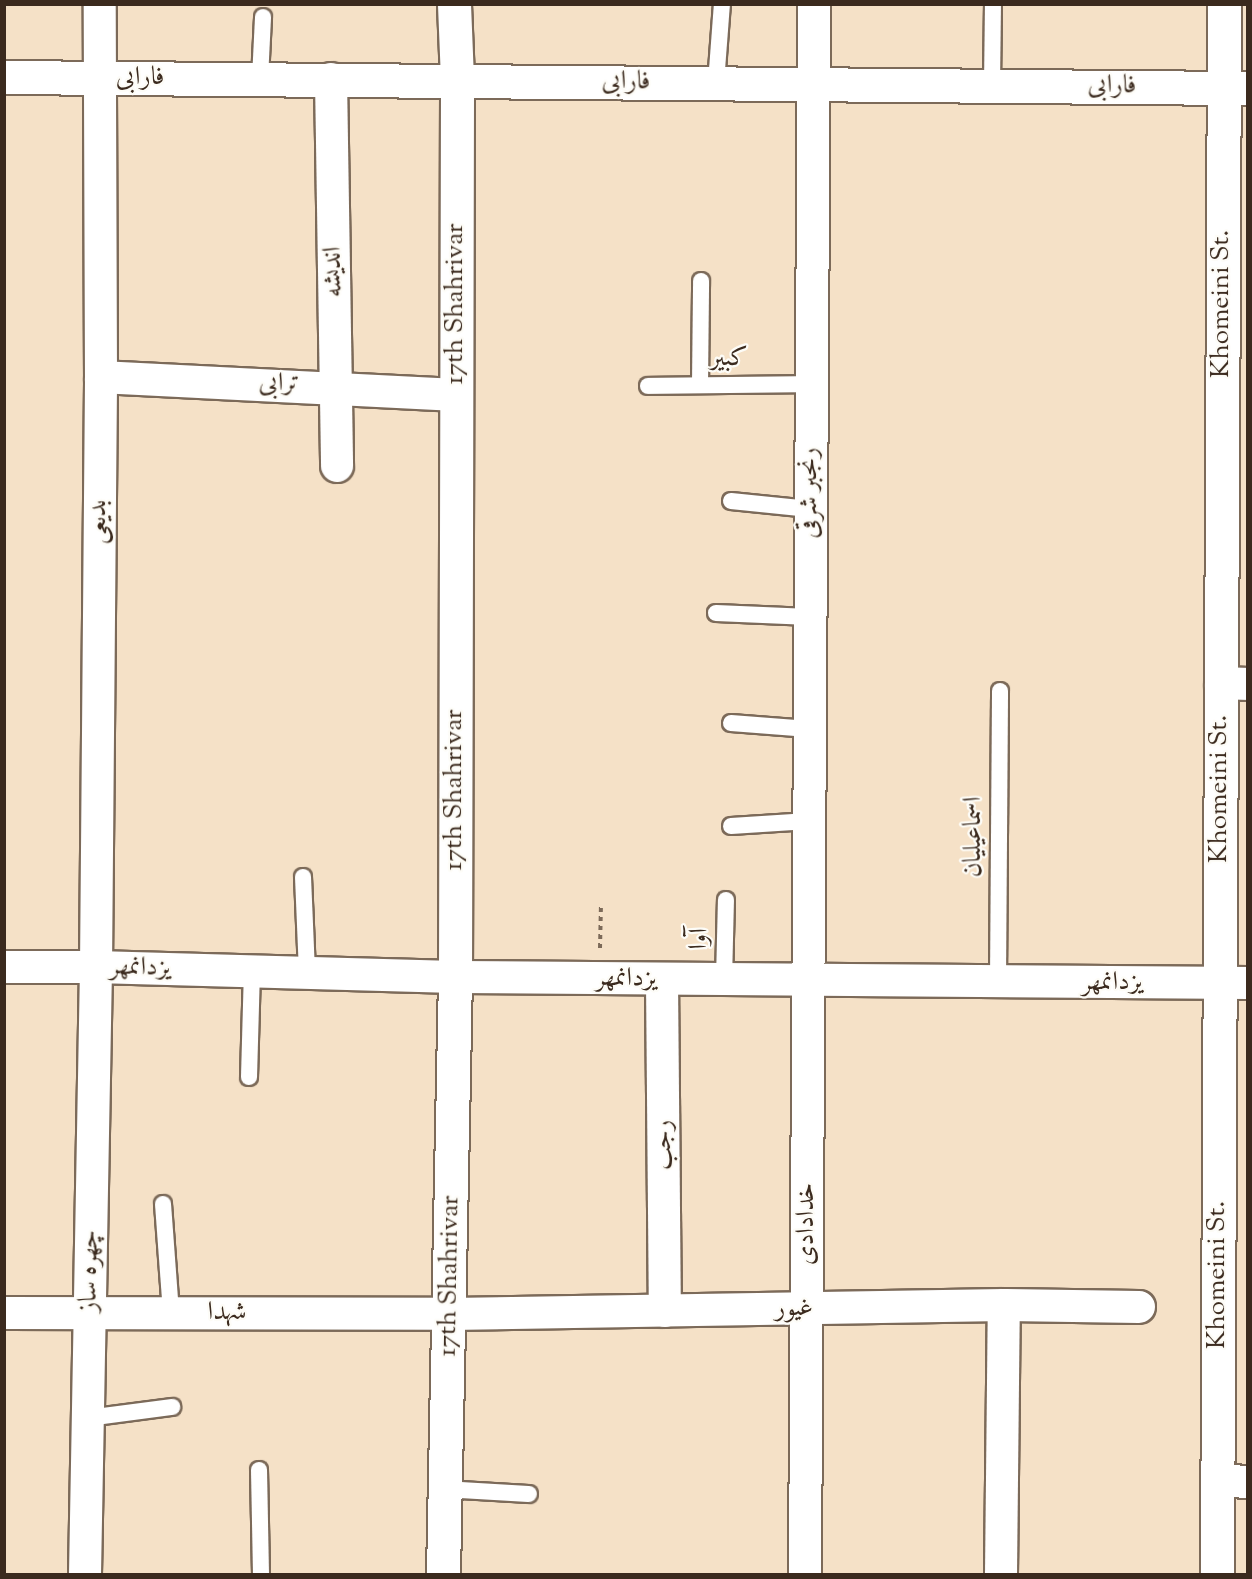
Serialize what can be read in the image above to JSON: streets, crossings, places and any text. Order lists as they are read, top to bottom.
{
  "streets": {
    "street": [
      "فارابی",
      "اندیشه",
      "17th Shahrivar",
      "Khomeini St.",
      "ترابی",
      "رنجبر شرقی",
      "بدیعی",
      "یزدانمهر",
      "رجب",
      "خدادادی",
      "چهره ساز",
      "غیور",
      "شهدا"
    ],
    "lane": ["کبیر", "اسماعیلیان", "آوا"]
  },
  "crossings": [
    ["فارابی", "اندیشه"],
    ["فارابی", "17th Shahrivar"],
    ["فارابی", "Khomeini St."],
    ["فارابی", "رنجبر شرقی"],
    ["فارابی", "بدیعی"],
    ["اندیشه", "ترابی"],
    ["17th Shahrivar", "ترابی"],
    ["17th Shahrivar", "یزدانمهر"],
    ["17th Shahrivar", "غیور"],
    ["17th Shahrivar", "شهدا"],
    ["Khomeini St.", "یزدانمهر"],
    ["کبیر", "رنجبر شرقی"],
    ["ترابی", "بدیعی"],
    ["رنجبر شرقی", "یزدانمهر"],
    ["رنجبر شرقی", "خدادادی"],
    ["بدیعی", "یزدانمهر"],
    ["بدیعی", "چهره ساز"],
    ["اسماعیلیان", "یزدانمهر"],
    ["آوا", "یزدانمهر"],
    ["یزدانمهر", "رجب"],
    ["یزدانمهر", "خدادادی"],
    ["یزدانمهر", "چهره ساز"],
    ["رجب", "غیور"],
    ["خدادادی", "غیور"],
    ["چهره ساز", "شهدا"],
    ["غیور", "شهدا"]
  ]
}
